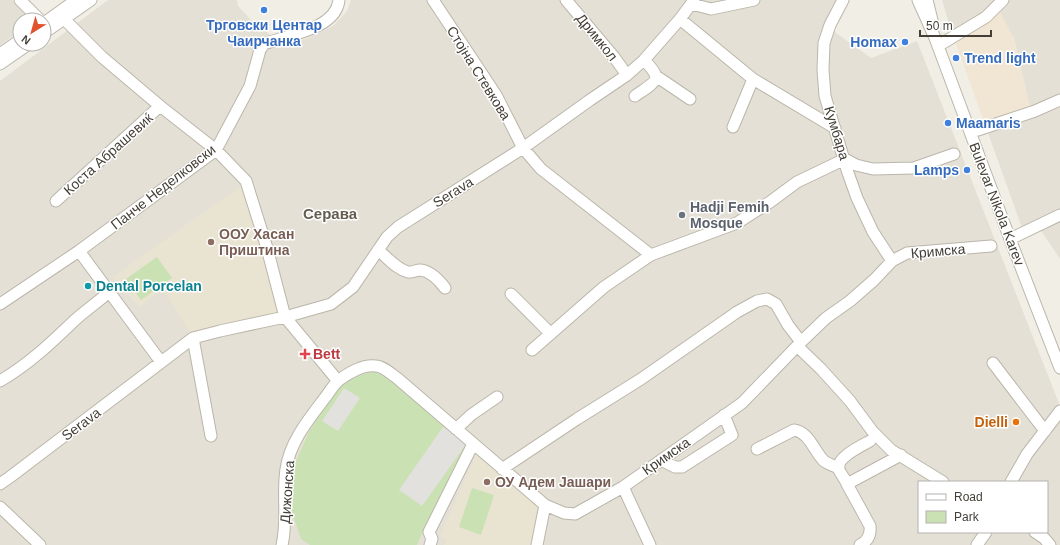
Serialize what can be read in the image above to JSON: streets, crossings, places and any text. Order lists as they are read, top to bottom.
{
  "streets": {
    "street": [
      "Дримкол",
      "Стојна Стевкова",
      "Кумбара",
      "Коста Абрашевиќ",
      "Панче Неделковски",
      "Serava",
      "Bulevar Nikola Karev",
      "Кримска",
      "Дижонска"
    ]
  },
  "crossings": [
    ["Дримкол", "Serava"],
    ["Стојна Стевкова", "Serava"],
    ["Кумбара", "Кримска"],
    ["Коста Абрашевиќ", "Панче Неделковски"],
    ["Коста Абрашевиќ", "Serava"],
    ["Коста Абрашевиќ", "Кримска"],
    ["Коста Абрашевиќ", "Дижонска"],
    ["Кримска", "Дижонска"]
  ],
  "districts": ["Серава"],
  "places": {
    "other": [
      "Трговски Центар Чаирчанка",
      "Homax",
      "Trend light",
      "Maamaris",
      "Lamps",
      "Hadji Femih Mosque",
      "ООУ Хасан Приштина",
      "Dental Porcelan",
      "Dielli",
      "ОУ Адем Јашари"
    ],
    "health": ["Bett"]
  },
  "legend": ["Road", "Park"],
  "scale_bar": "50 m",
  "north": "bottom left"
}
